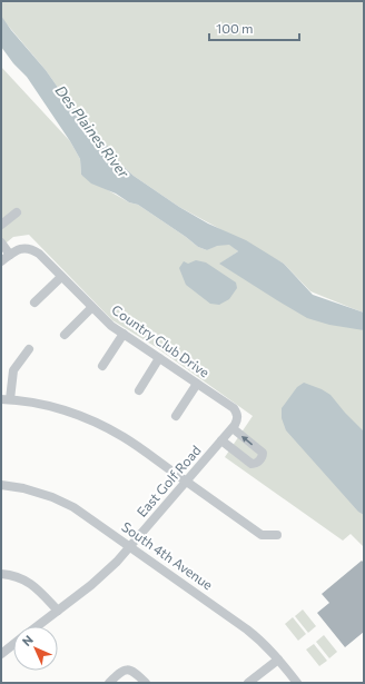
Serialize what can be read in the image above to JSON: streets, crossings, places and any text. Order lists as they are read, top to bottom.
{
  "streets": {
    "street": ["Country Club Drive", "East Golf Road", "South 4th Avenue"]
  },
  "crossings": [
    ["Country Club Drive", "East Golf Road"],
    ["East Golf Road", "South 4th Avenue"]
  ],
  "water": ["Des Plaines River"],
  "scale_bar": "100 m",
  "north": "top left"
}
